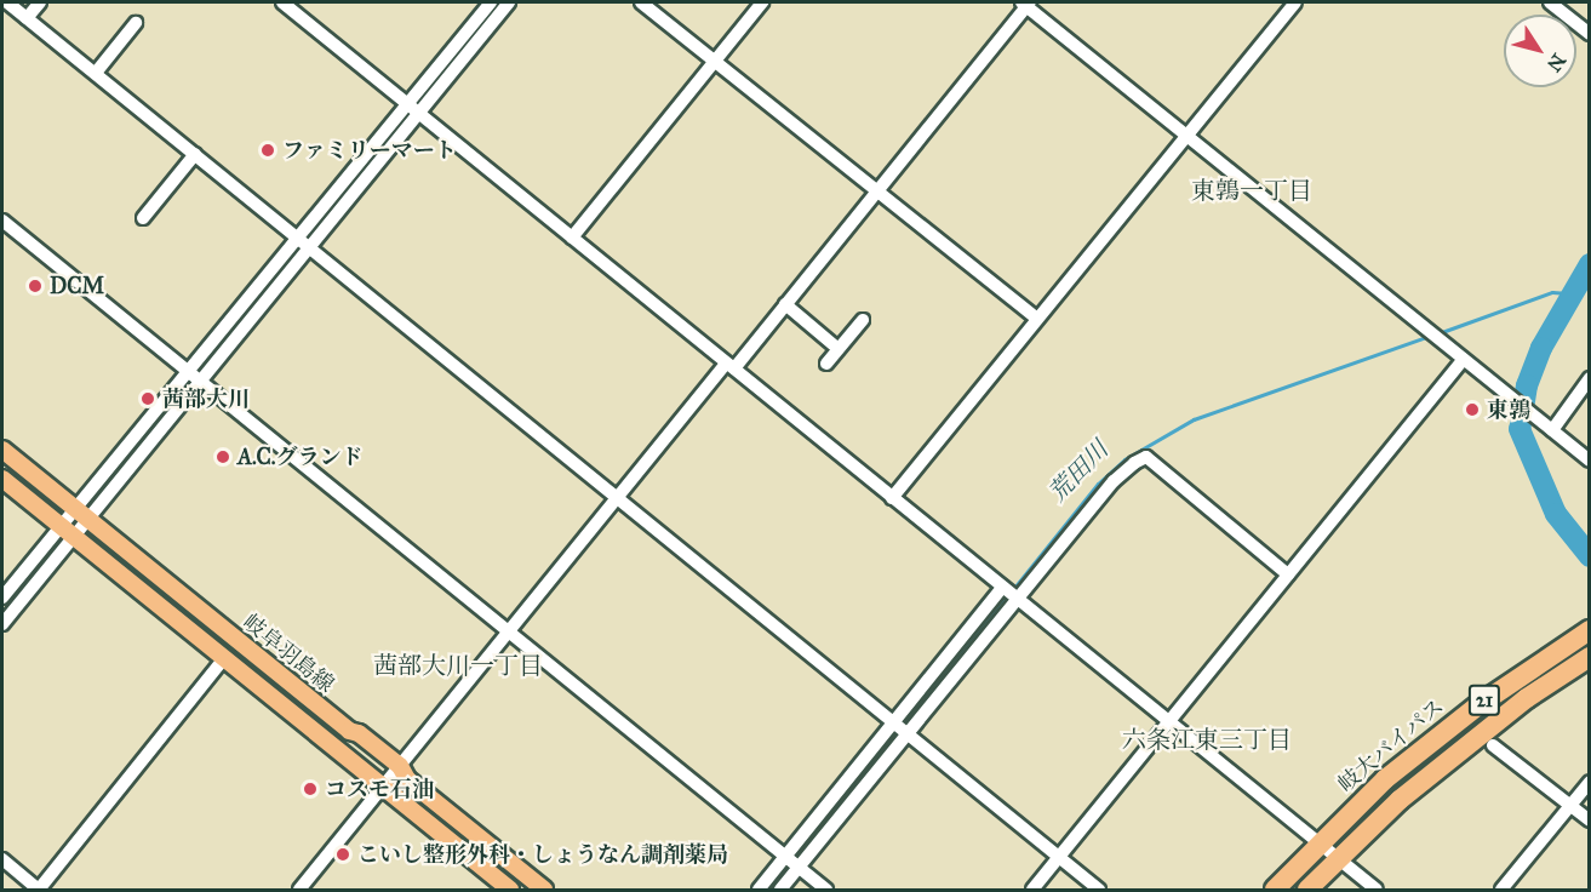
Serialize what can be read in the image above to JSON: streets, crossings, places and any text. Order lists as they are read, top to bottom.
{
  "streets": {
    "highway": ["21", "岐大バイパス"],
    "main road": ["岐阜羽島線"]
  },
  "districts": ["東鶉一丁目", "茜部大川一丁目", "六条江東三丁目"],
  "water": ["荒田川"],
  "places": [
    "ファミリーマート",
    "DCM",
    "茜部大川",
    "東鶉",
    "A.C.グランド",
    "コスモ石油",
    "こいし整形外科・しょうなん調剤薬局"
  ],
  "north": "bottom right"
}
